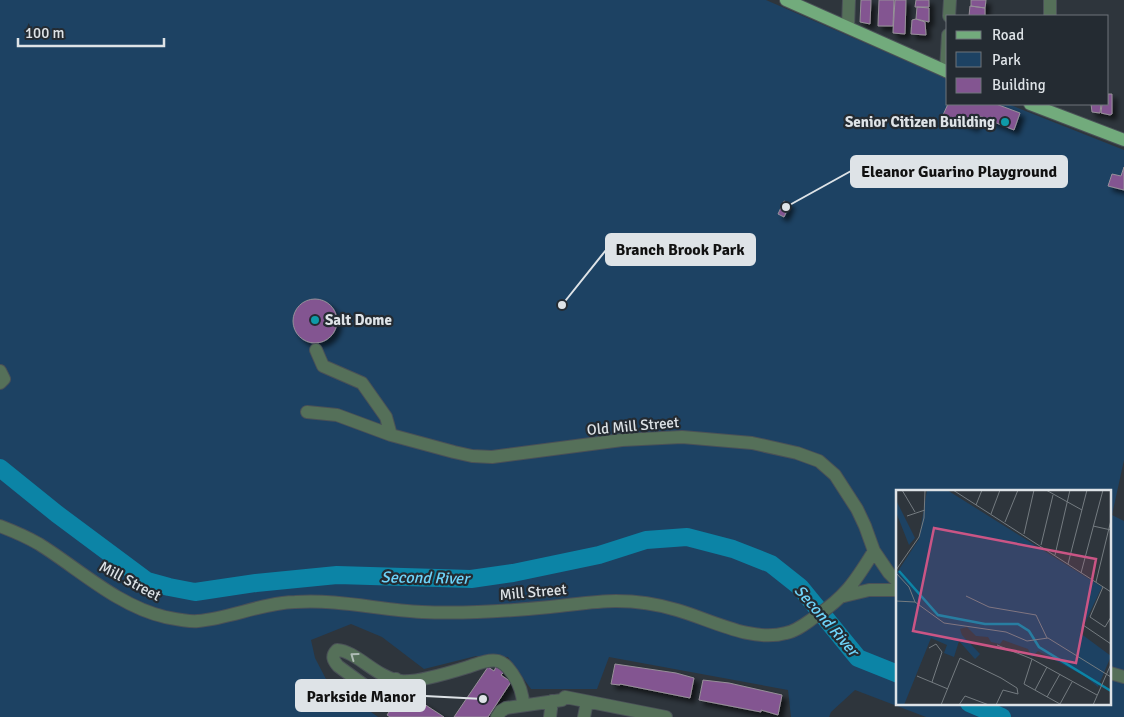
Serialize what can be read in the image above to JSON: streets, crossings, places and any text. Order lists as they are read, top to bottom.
{
  "streets": {
    "street": ["Old Mill Street", "Mill Street"]
  },
  "water": ["Second River"],
  "places": [
    "Senior Citizen Building",
    "Eleanor Guarino Playground",
    "Branch Brook Park",
    "Salt Dome",
    "Parkside Manor"
  ],
  "legend": ["Road", "Park", "Building"],
  "scale_bar": "100 m"
}
